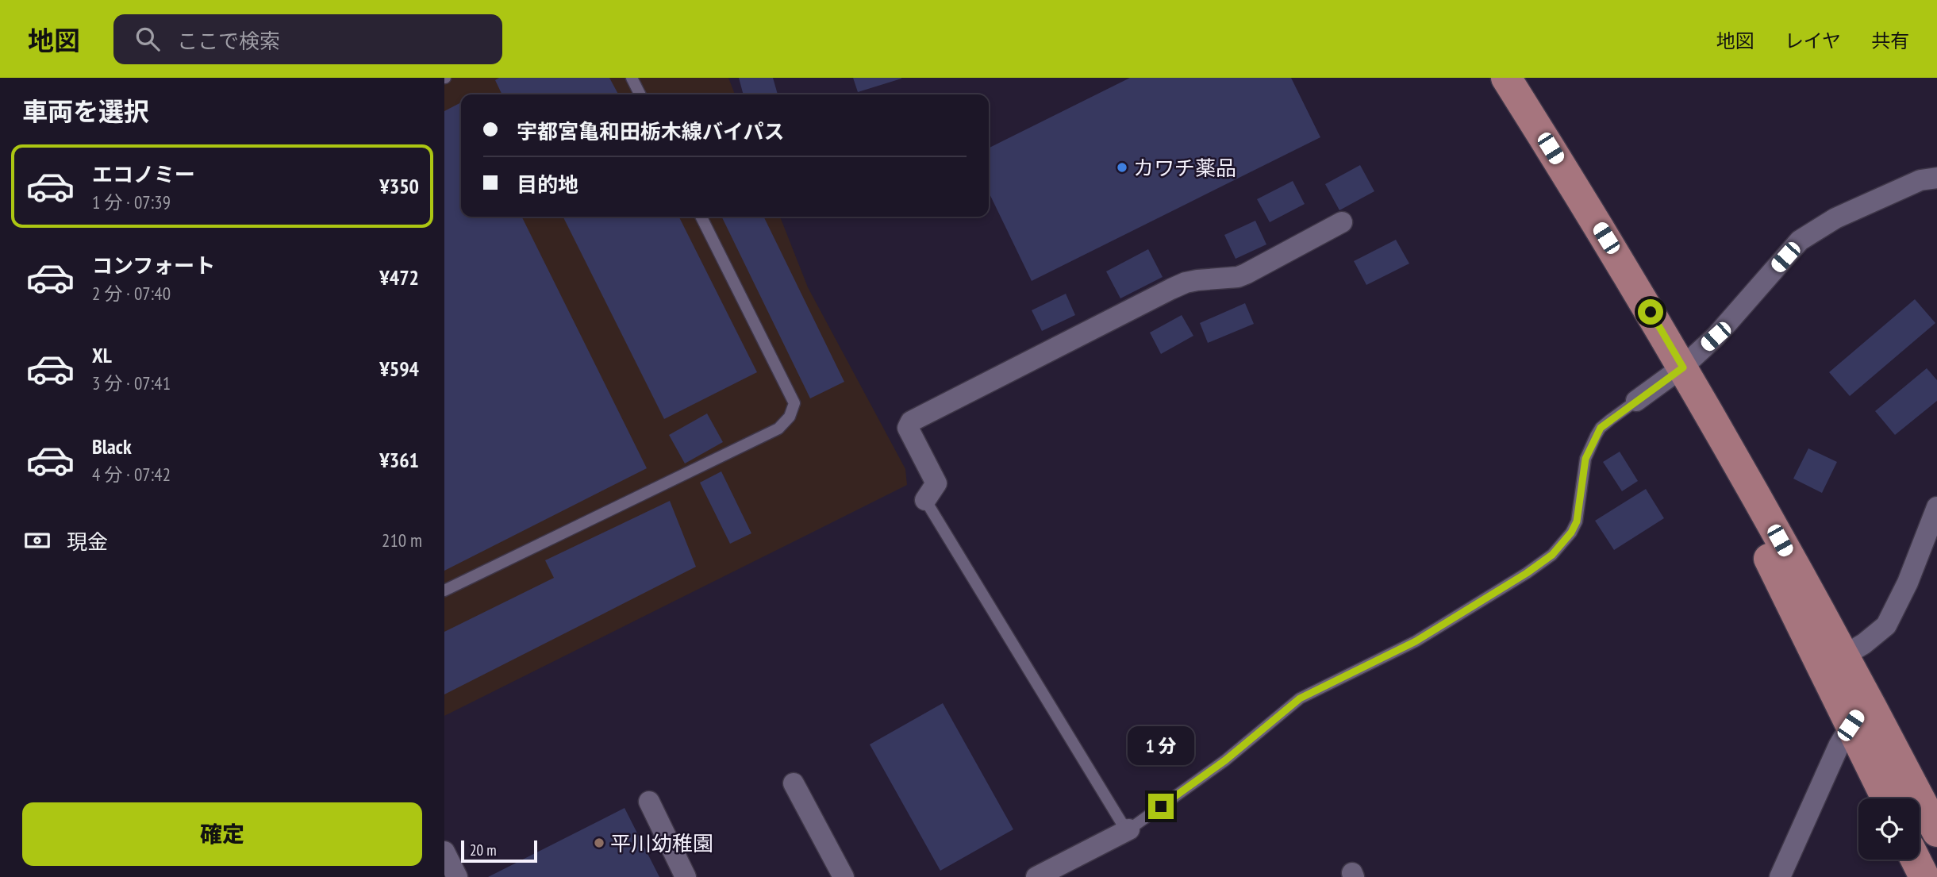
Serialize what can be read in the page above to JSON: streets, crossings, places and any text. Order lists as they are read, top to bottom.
{
  "places": ["カワチ薬品", "平川幼稚園"],
  "scale_bar": "20 m",
  "page": {
    "header": "地図",
    "search": "ここで検索",
    "nav": ["地図", "レイヤ", "共有"],
    "heading": "車両を選択",
    "banner": ["宇都宮亀和田栃木線バイパス", "目的地"],
    "list": [
      {
        "name": "エコノミー",
        "note": "1 分 · 07:39",
        "value": "¥350"
      },
      {
        "name": "コンフォート",
        "note": "2 分 · 07:40",
        "value": "¥472"
      },
      {
        "name": "XL",
        "note": "3 分 · 07:41",
        "value": "¥594"
      },
      {
        "name": "Black",
        "note": "4 分 · 07:42",
        "value": "¥361"
      }
    ],
    "pay": ["現金", "210 m"],
    "bubble": "1 分",
    "buttons": "確定",
    "scale": "20 m"
  }
}
